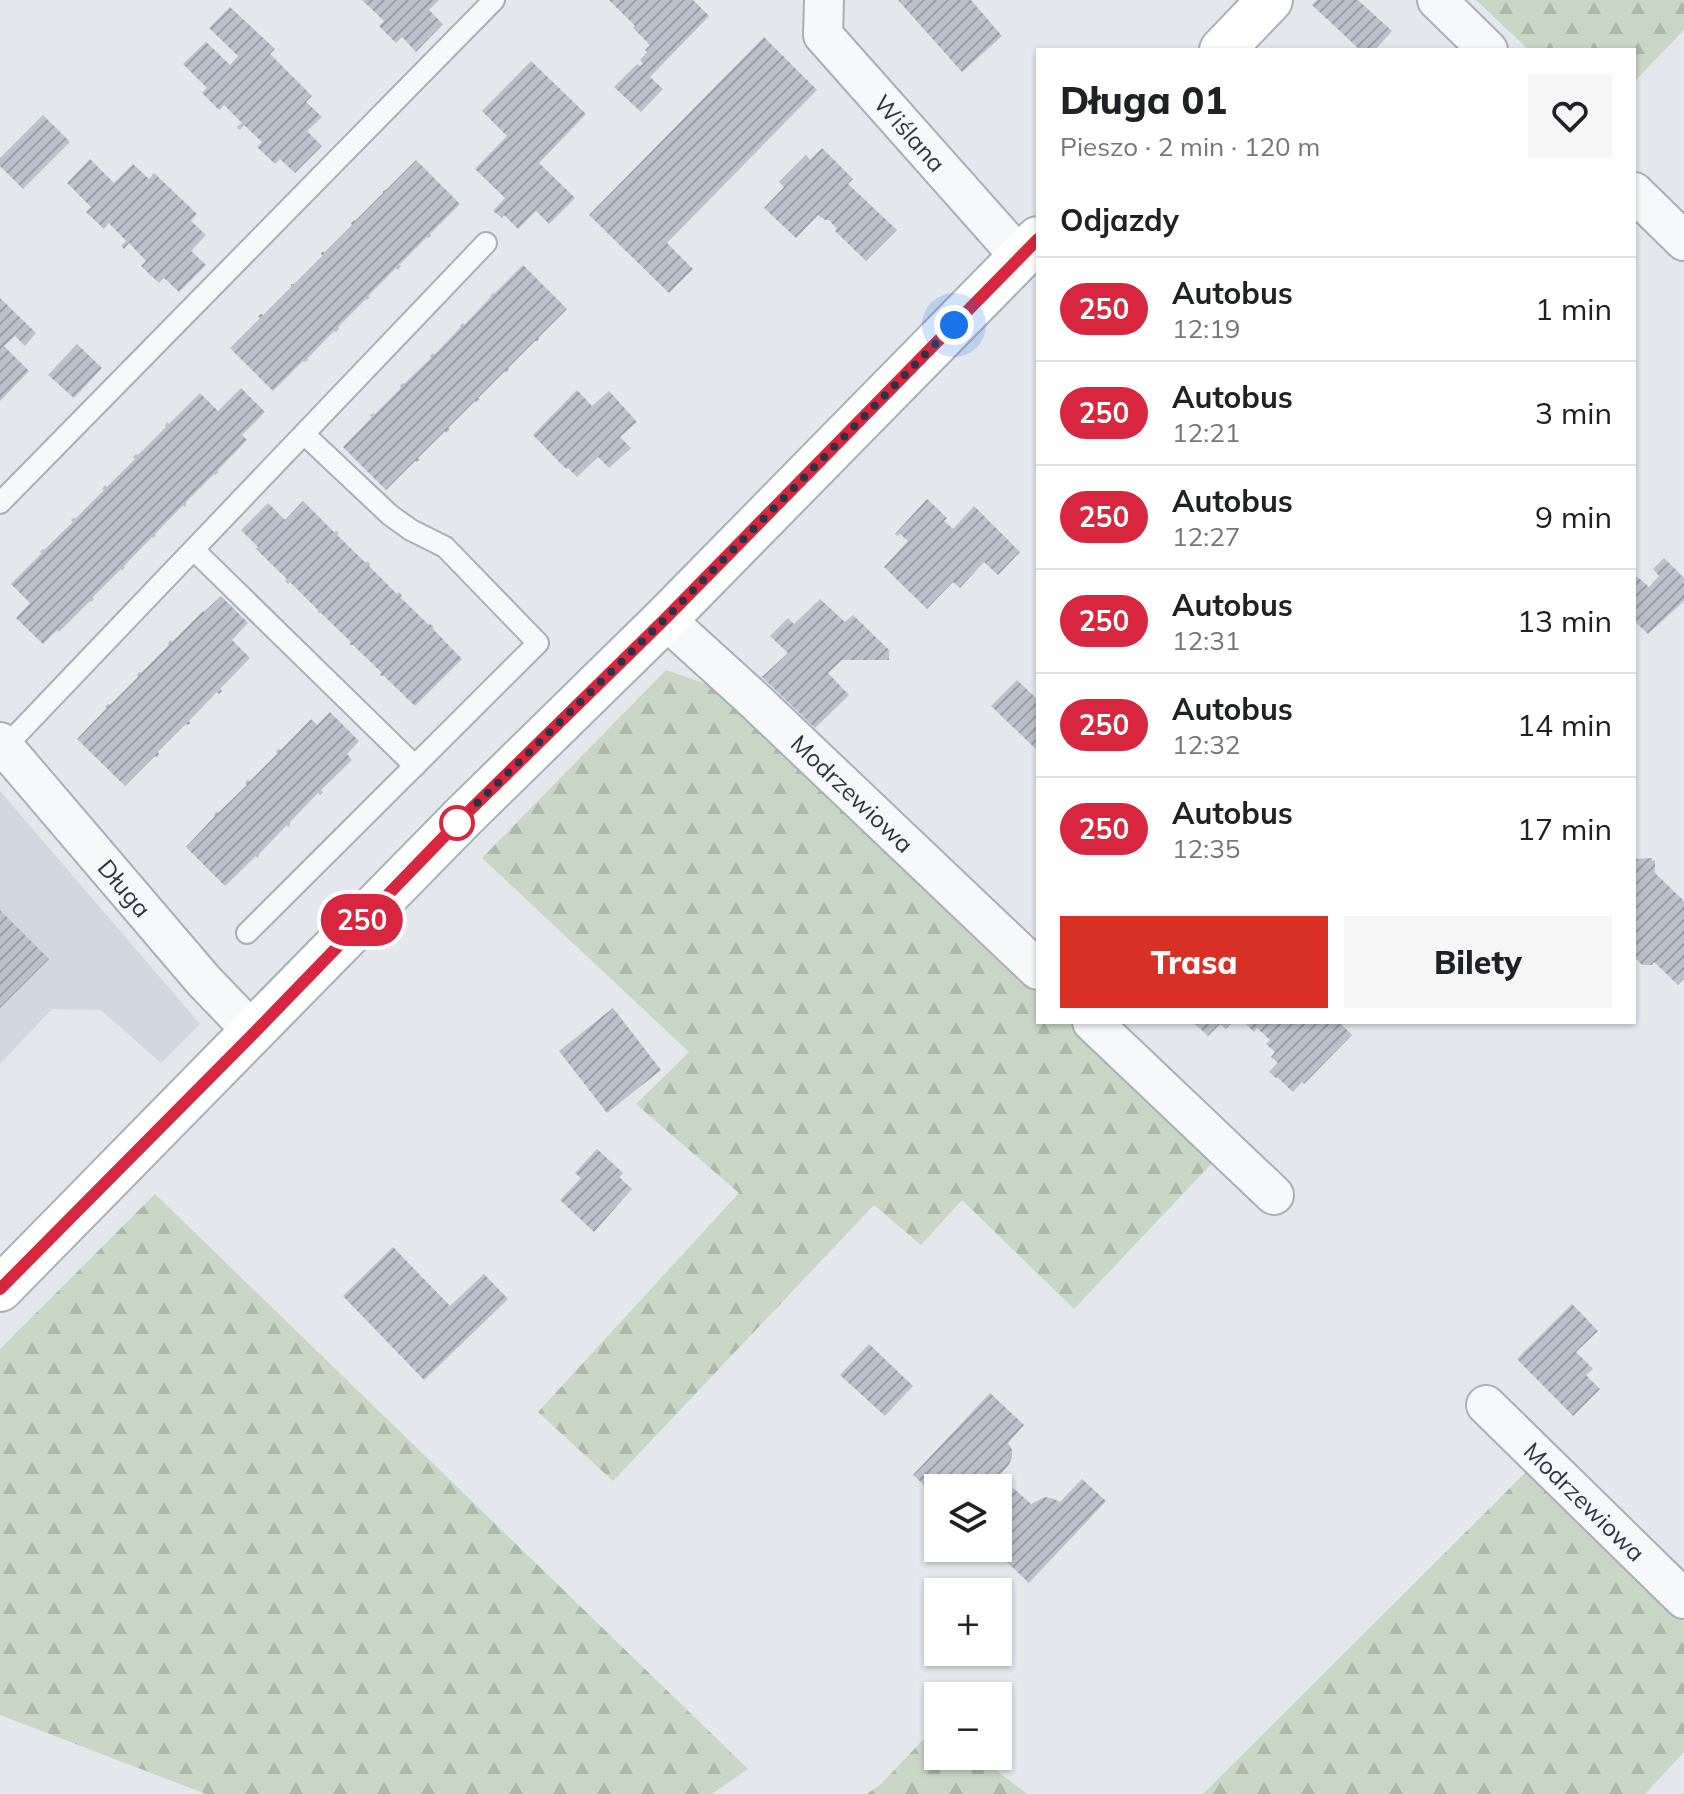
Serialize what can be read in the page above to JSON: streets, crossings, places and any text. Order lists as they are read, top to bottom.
{
  "streets": {
    "main road": ["Wiślana"],
    "street": ["Modrzewiowa", "Długa"]
  },
  "crossings": [
    ["Wiślana", "Modrzewiowa"],
    ["Wiślana", "Długa"]
  ],
  "lines": ["bus line 250"],
  "page": {
    "on_map": "250",
    "heading": [
      ["Długa 01", "Pieszo · 2 min · 120 m"],
      "Odjazdy"
    ],
    "list": [
      {
        "mark": "250",
        "name": "Autobus",
        "note": "12:19",
        "value": "1 min"
      },
      {
        "mark": "250",
        "name": "Autobus",
        "note": "12:21",
        "value": "3 min"
      },
      {
        "mark": "250",
        "name": "Autobus",
        "note": "12:27",
        "value": "9 min"
      },
      {
        "mark": "250",
        "name": "Autobus",
        "note": "12:31",
        "value": "13 min"
      },
      {
        "mark": "250",
        "name": "Autobus",
        "note": "12:32",
        "value": "14 min"
      },
      {
        "mark": "250",
        "name": "Autobus",
        "note": "12:35",
        "value": "17 min"
      }
    ],
    "buttons": ["Trasa", "Bilety"],
    "map_buttons": ["+", "−"]
  }
}
